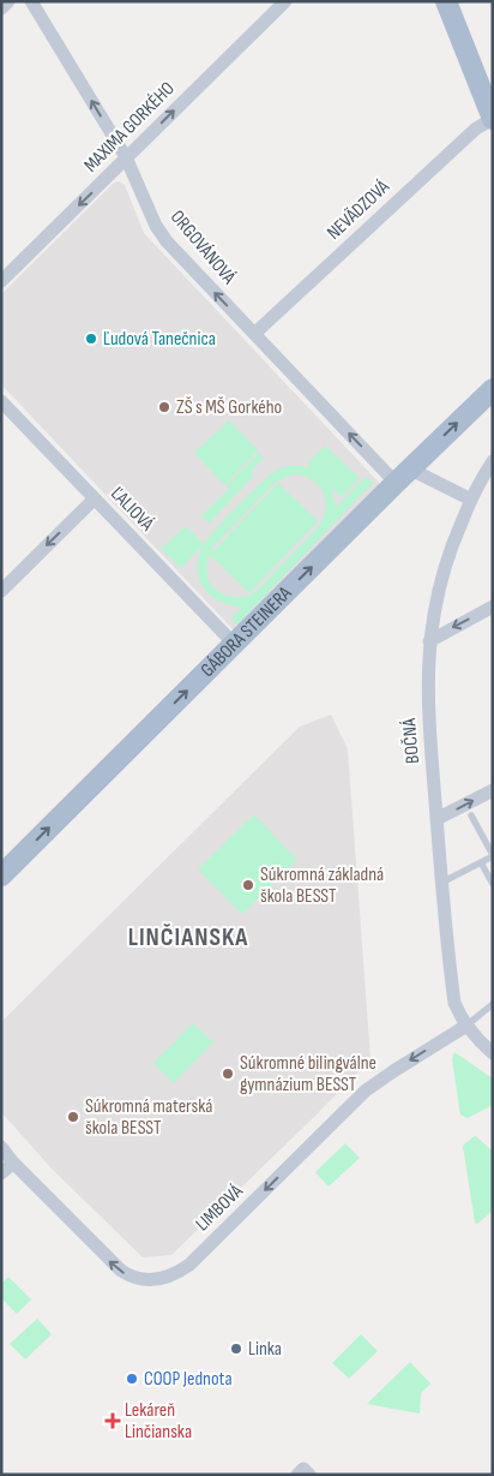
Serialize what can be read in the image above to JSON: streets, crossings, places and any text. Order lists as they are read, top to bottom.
{
  "streets": {
    "main road": ["GÁBORA STEINERA"],
    "street": [
      "MAXIMA GORKÉHO",
      "NEVÄDZOVÁ",
      "ORGOVÁNOVÁ",
      "ĽALIOVÁ",
      "BOČNÁ",
      "LIMBOVÁ"
    ]
  },
  "crossings": [
    ["MAXIMA GORKÉHO", "ORGOVÁNOVÁ"],
    ["NEVÄDZOVÁ", "ORGOVÁNOVÁ"],
    ["ORGOVÁNOVÁ", "GÁBORA STEINERA"],
    ["ORGOVÁNOVÁ", "BOČNÁ"],
    ["ĽALIOVÁ", "GÁBORA STEINERA"],
    ["BOČNÁ", "LIMBOVÁ"]
  ],
  "one_way": ["ORGOVÁNOVÁ", "GÁBORA STEINERA"],
  "districts": ["LINČIANSKA"],
  "places": {
    "other": [
      "Ľudová Tanečnica",
      "ZŠ s MŠ Gorkého",
      "Súkromná základná škola BESST",
      "Súkromné bilingválne gymnázium BESST",
      "Súkromná materská škola BESST",
      "Linka",
      "COOP Jednota"
    ],
    "health": ["Lekáreň Linčianska"]
  }
}
